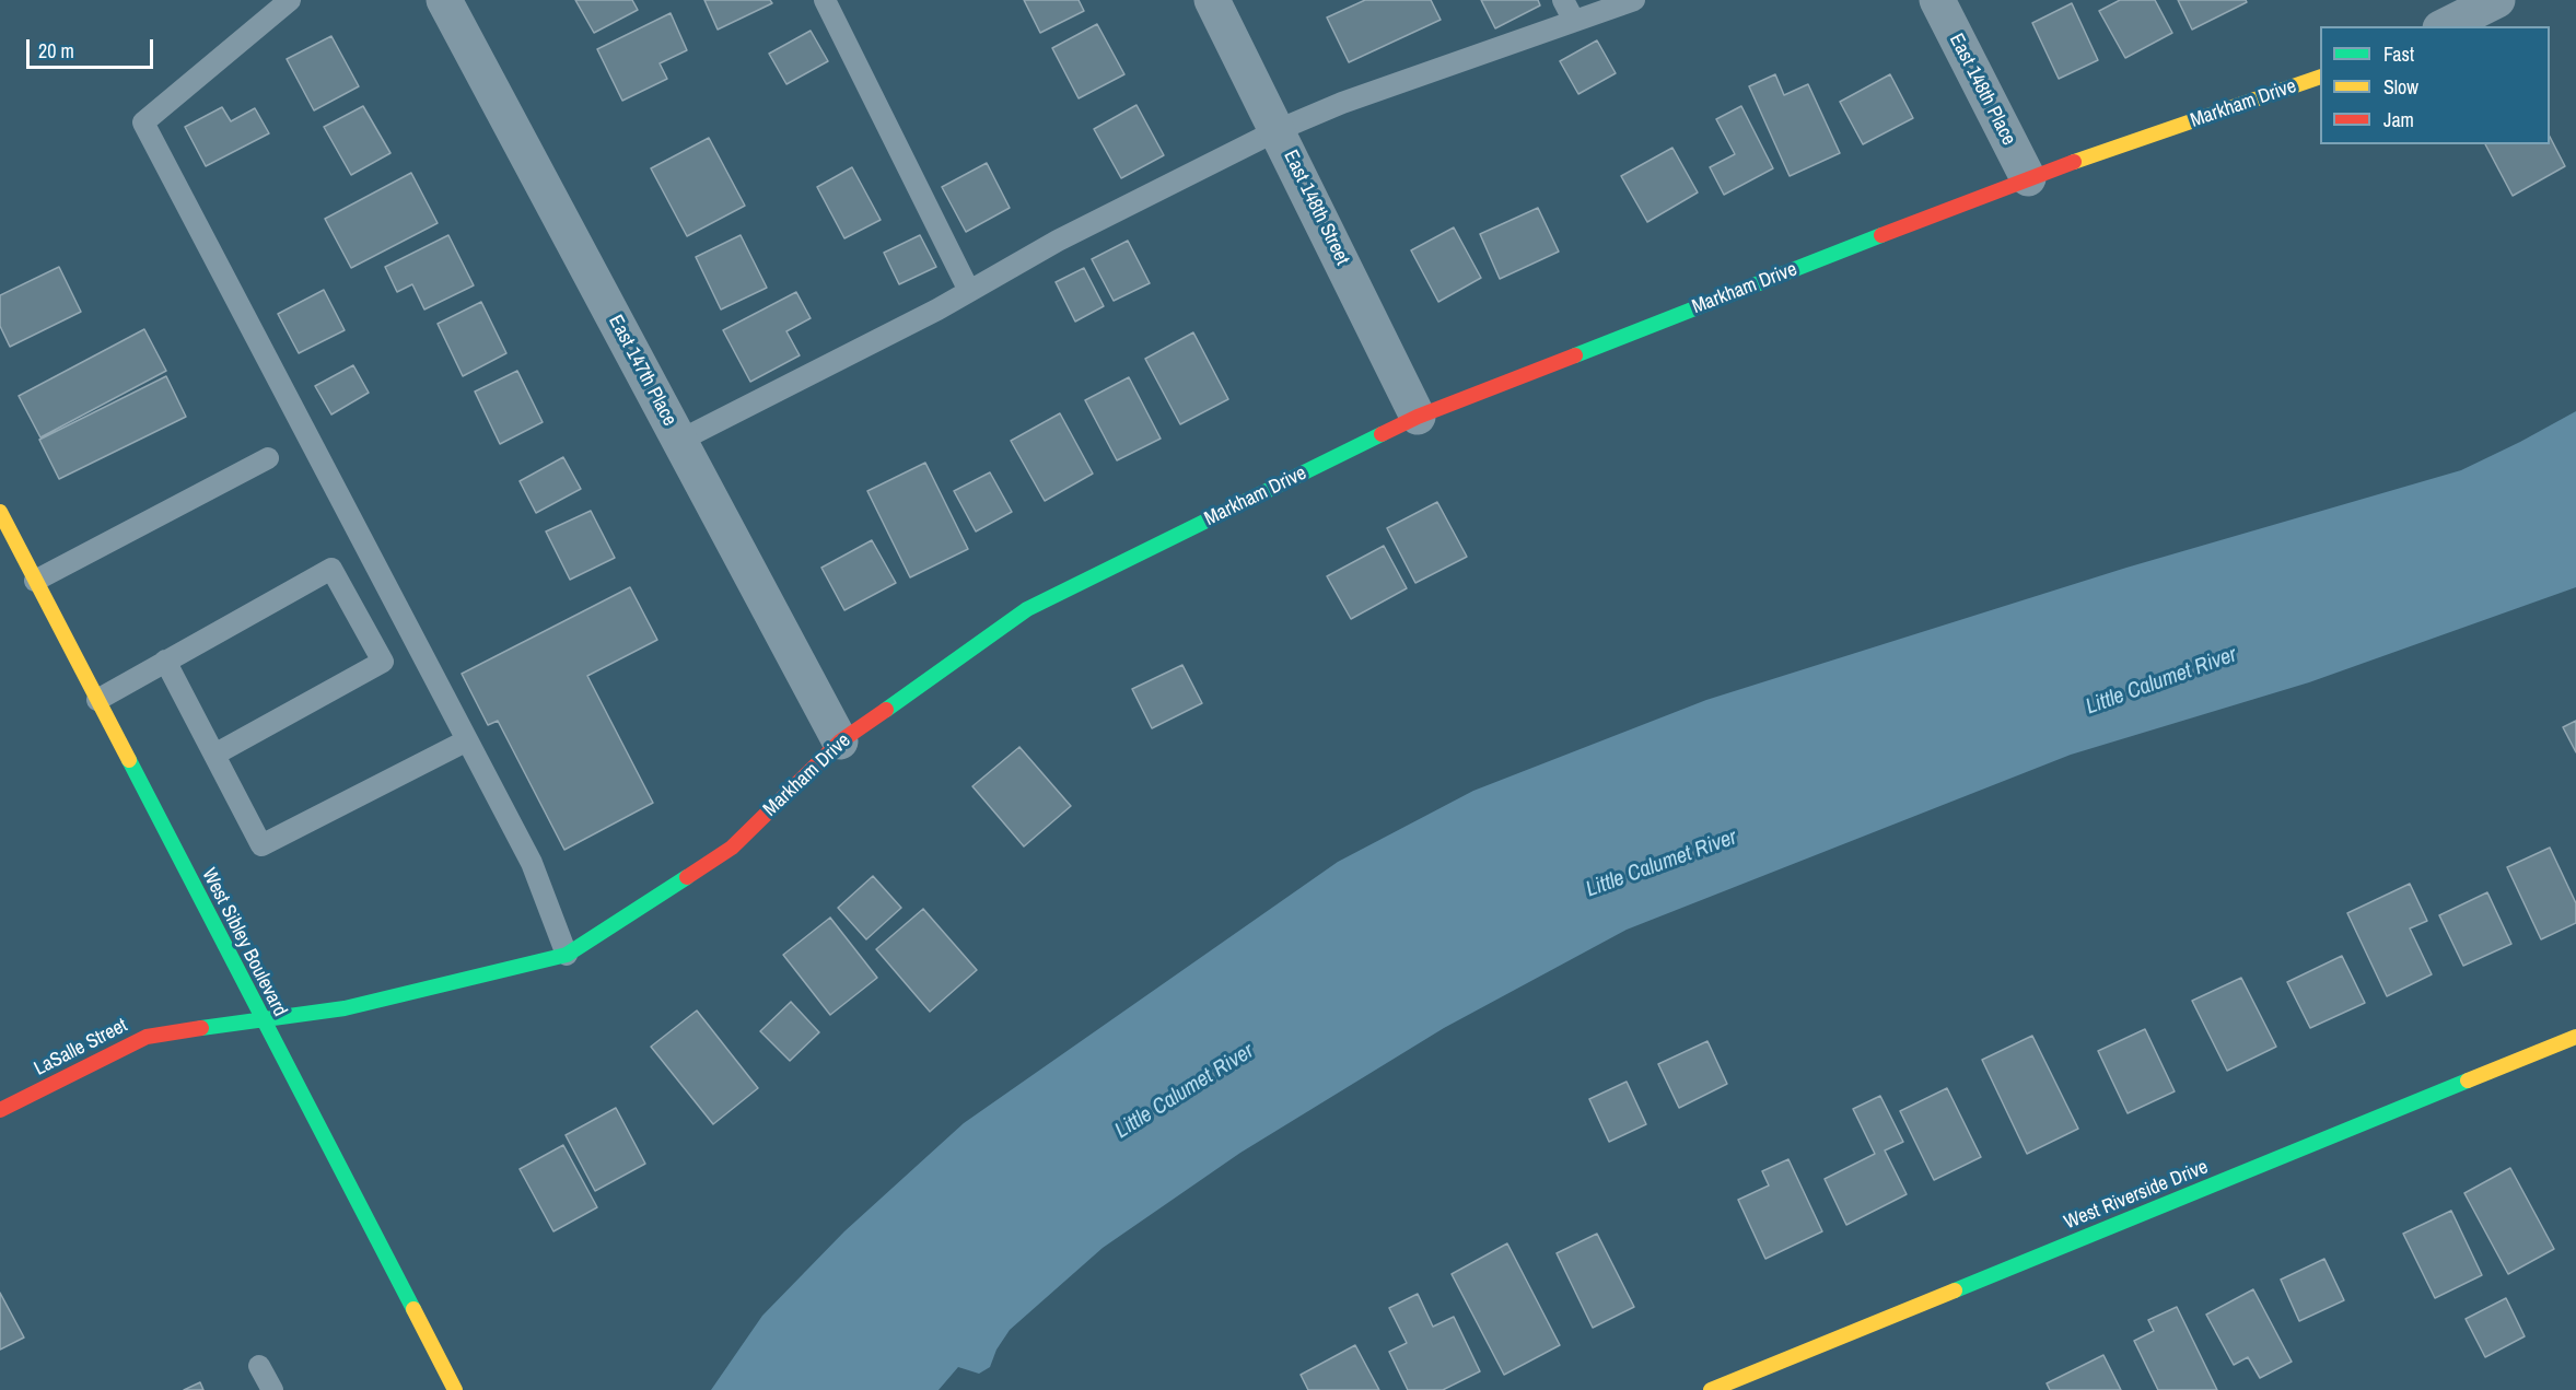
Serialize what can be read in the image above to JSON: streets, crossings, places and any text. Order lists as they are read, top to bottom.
{
  "streets": {
    "street": [
      "East 148th Place",
      "Markham Drive",
      "East 148th Street",
      "East 147th Place",
      "West Sibley Boulevard",
      "LaSalle Street",
      "West Riverside Drive"
    ]
  },
  "crossings": [
    ["East 148th Place", "Markham Drive"],
    ["Markham Drive", "East 148th Street"],
    ["Markham Drive", "East 147th Place"],
    ["Markham Drive", "West Sibley Boulevard"],
    ["Markham Drive", "LaSalle Street"],
    ["West Sibley Boulevard", "LaSalle Street"]
  ],
  "water": ["Little Calumet River"],
  "legend": ["Fast", "Slow", "Jam"],
  "scale_bar": "20 m"
}
